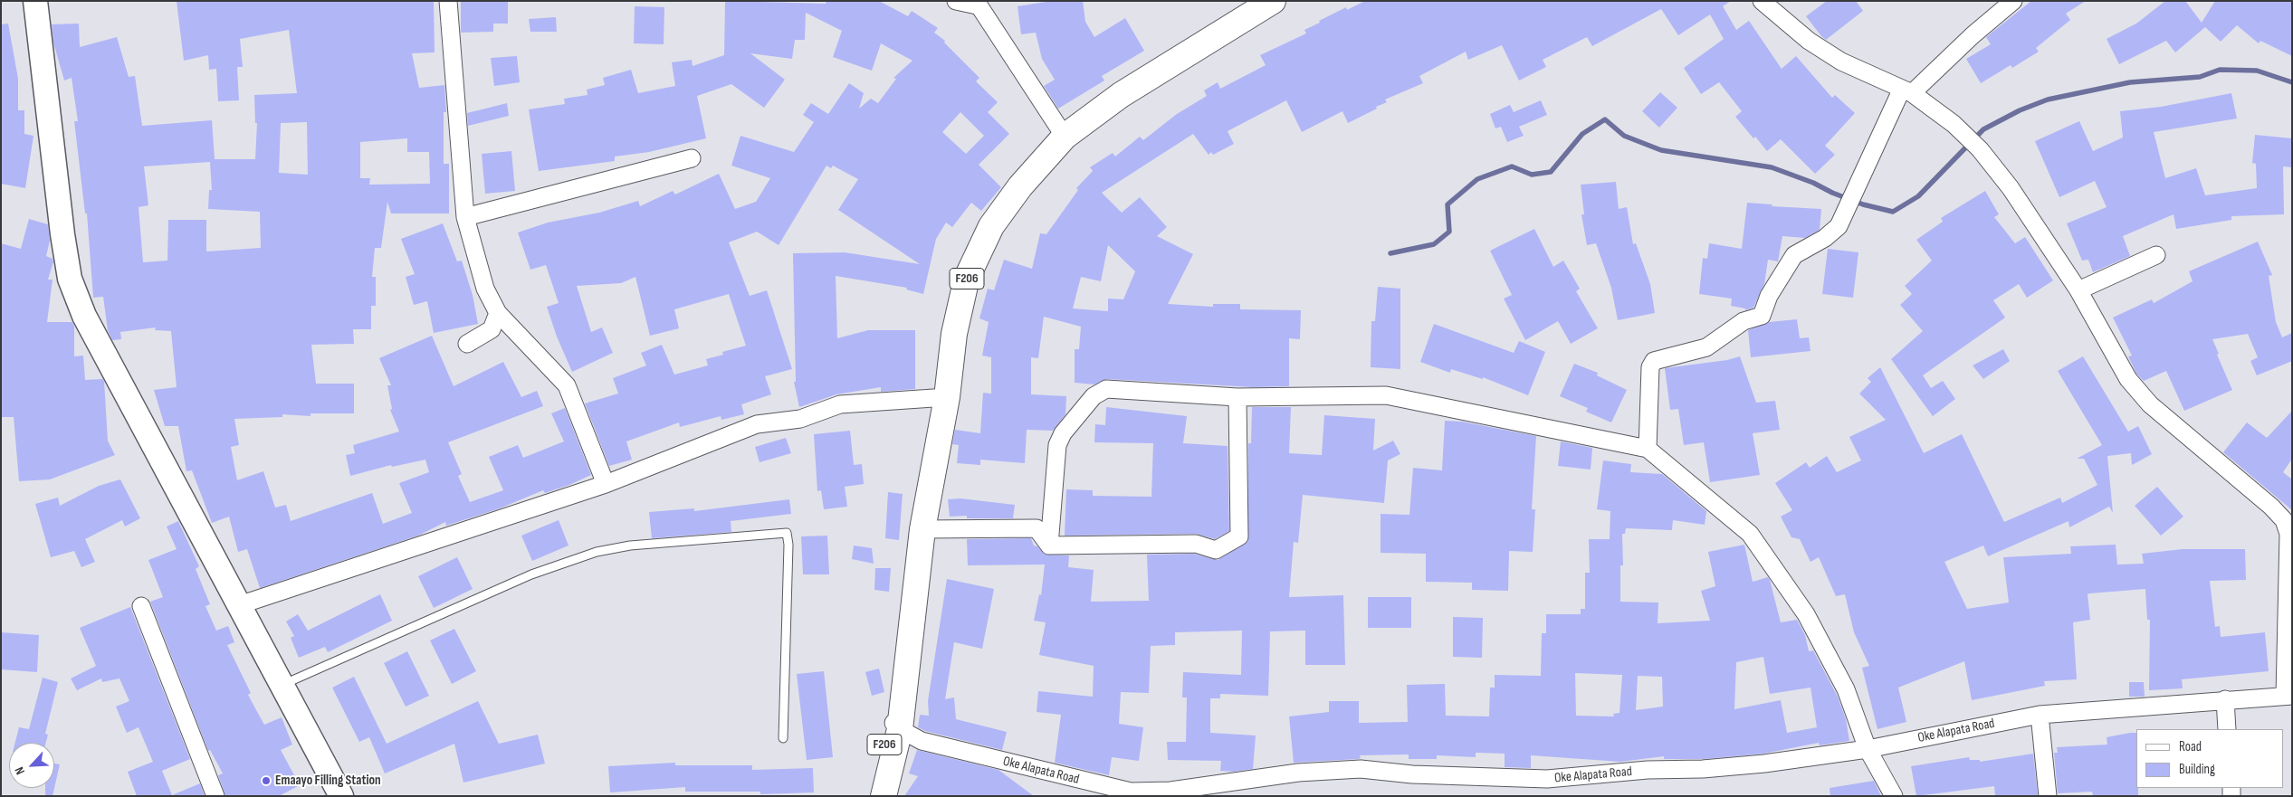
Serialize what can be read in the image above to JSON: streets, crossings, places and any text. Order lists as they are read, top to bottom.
{
  "streets": {
    "main road": ["F206"],
    "street": ["Oke Alapata Road"]
  },
  "crossings": [
    ["F206", "Oke Alapata Road"]
  ],
  "places": ["Emaayo Filling Station"],
  "legend": ["Road", "Building"],
  "north": "bottom left"
}
